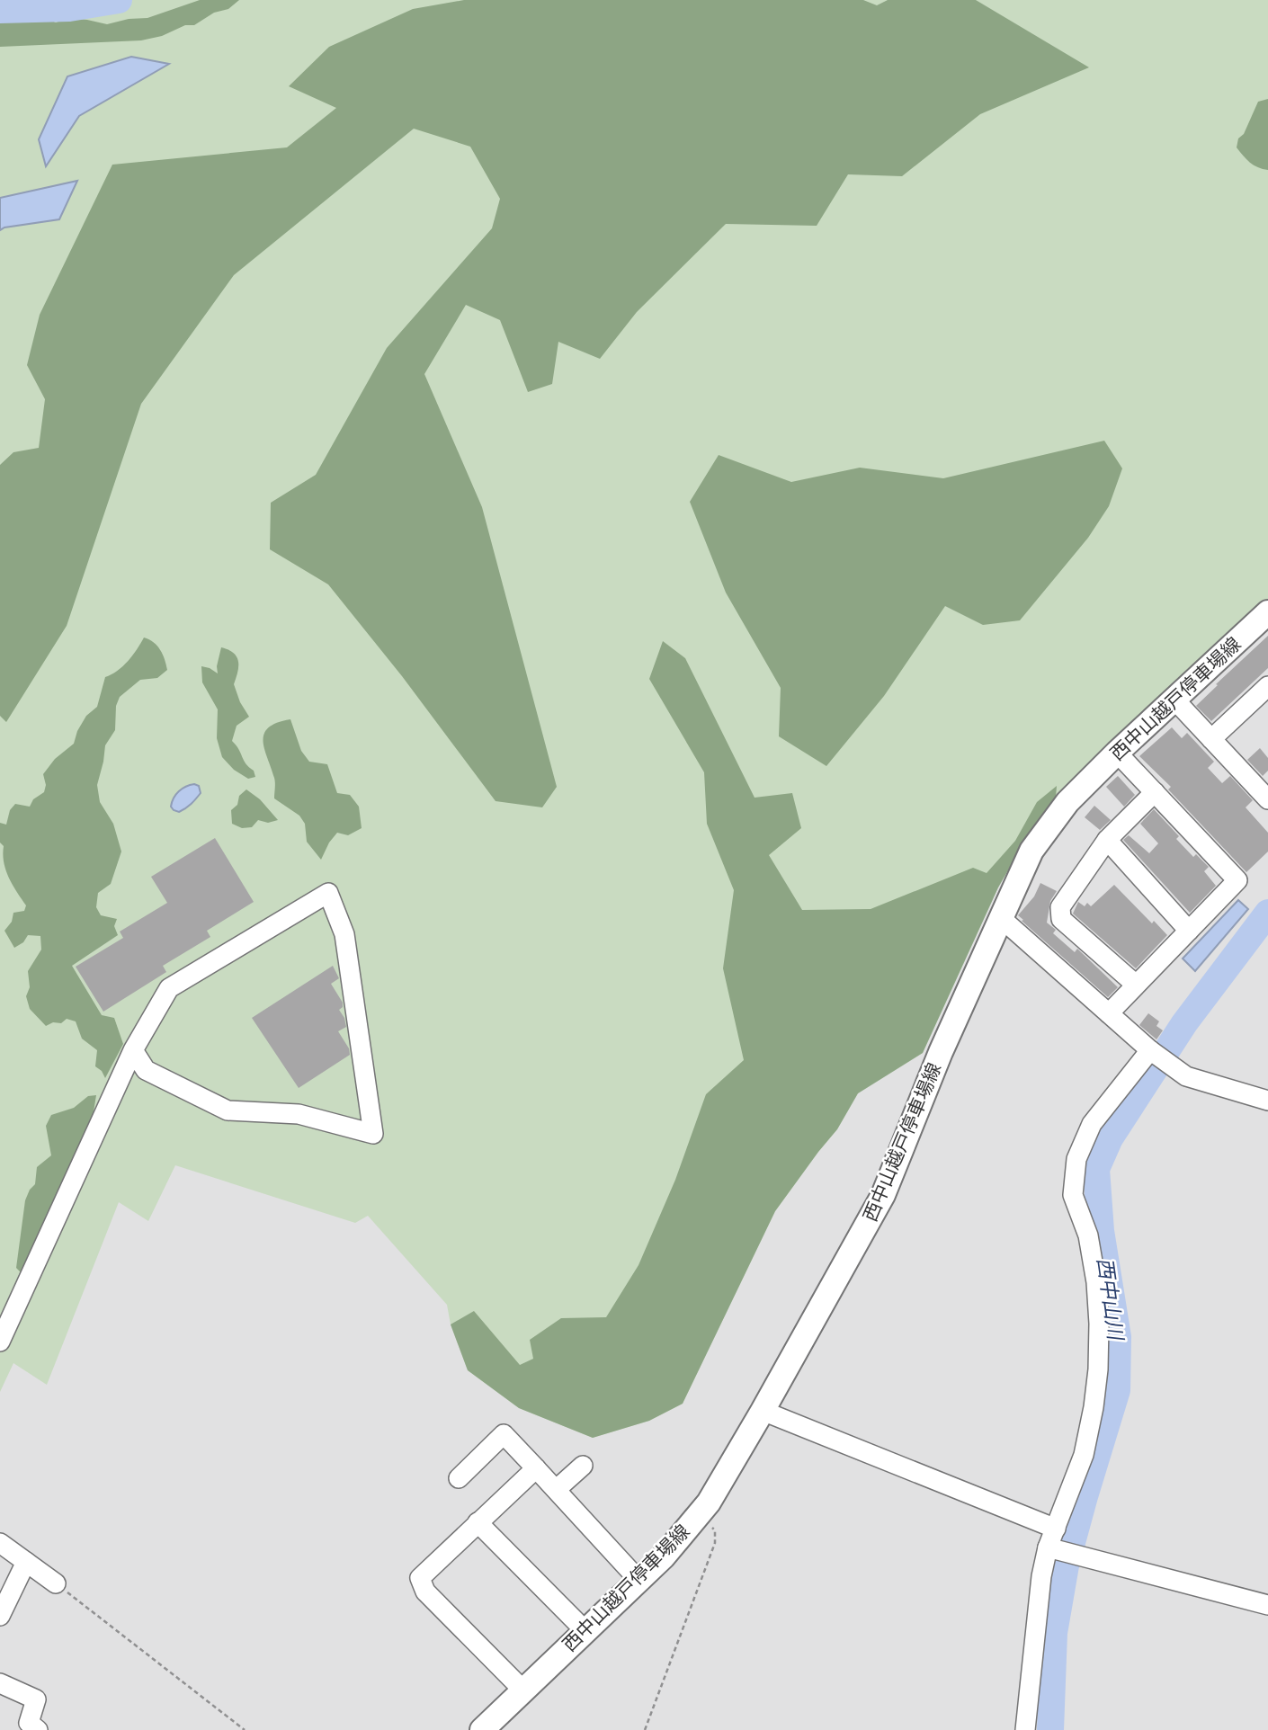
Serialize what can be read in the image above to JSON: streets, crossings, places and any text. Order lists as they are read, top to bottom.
{
  "streets": {
    "main road": ["西中山越戸停車場線"]
  },
  "water": ["西中山川"]
}
